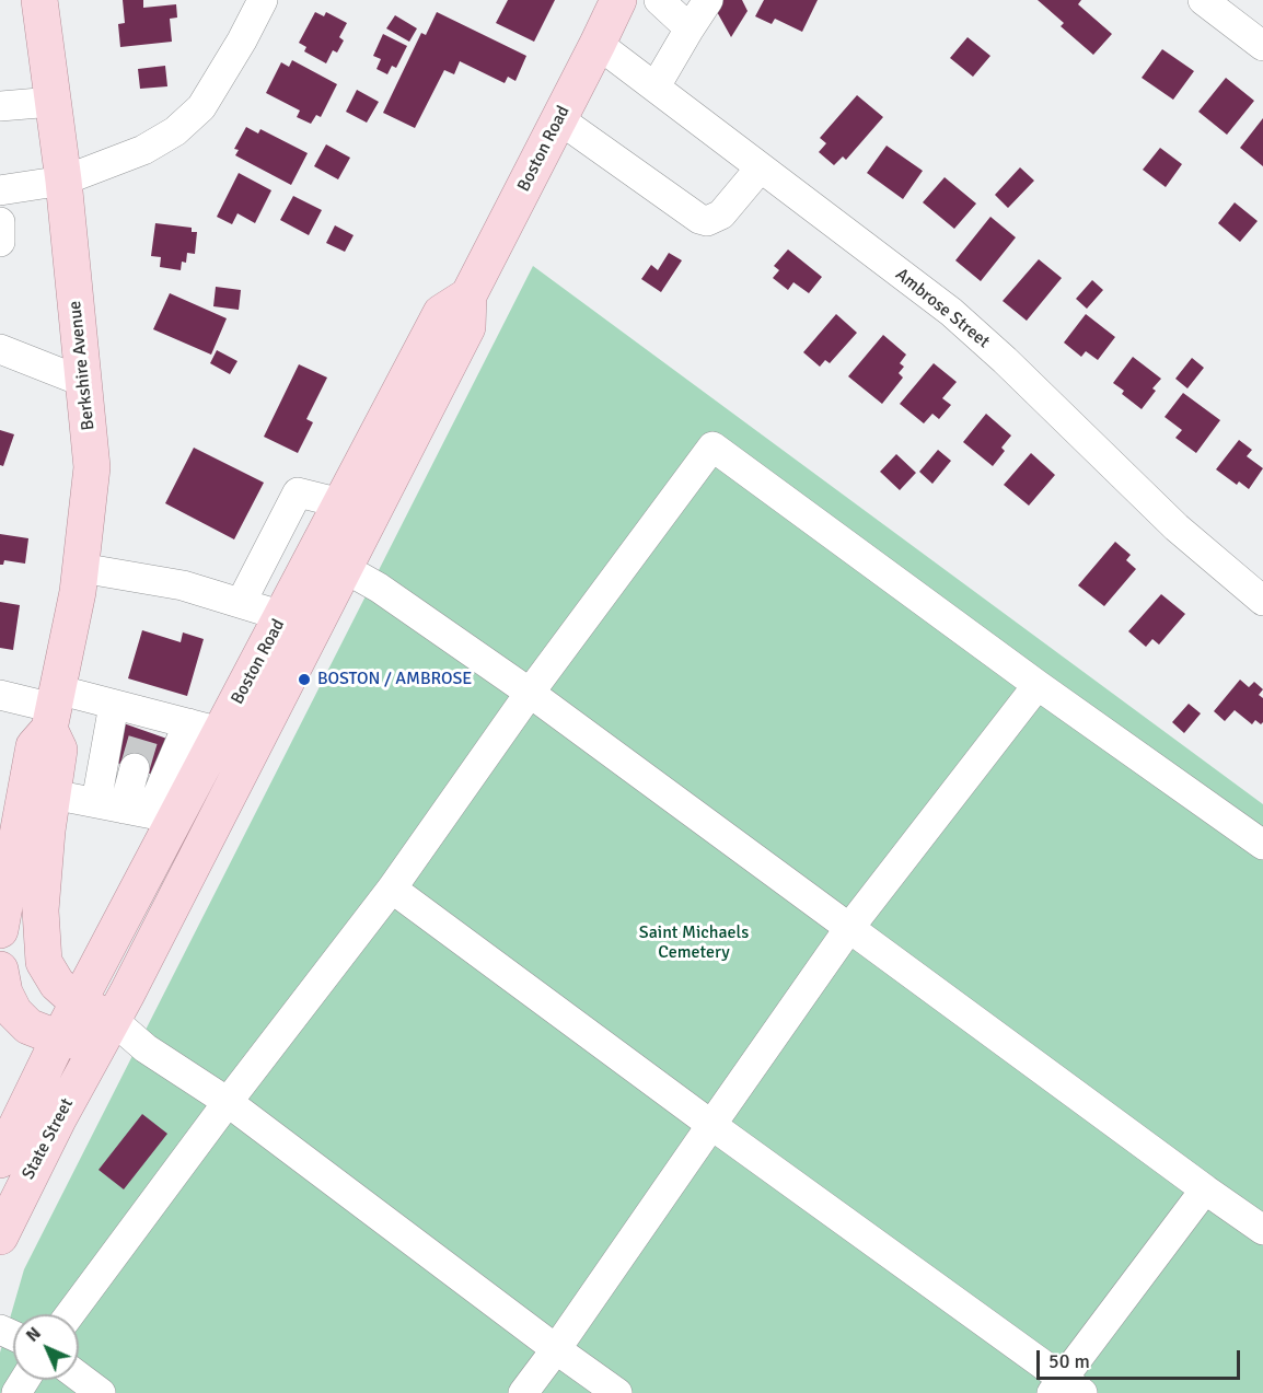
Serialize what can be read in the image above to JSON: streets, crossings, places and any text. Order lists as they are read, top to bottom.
{
  "streets": {
    "main road": ["Boston Road", "Berkshire Avenue", "State Street"],
    "street": ["Ambrose Street"]
  },
  "crossings": [
    ["Boston Road", "Ambrose Street"],
    ["Boston Road", "Berkshire Avenue"],
    ["Boston Road", "State Street"],
    ["Berkshire Avenue", "State Street"]
  ],
  "parks": ["Saint Michaels Cemetery"],
  "places": ["BOSTON / AMBROSE"],
  "scale_bar": "50 m",
  "north": "top left"
}
